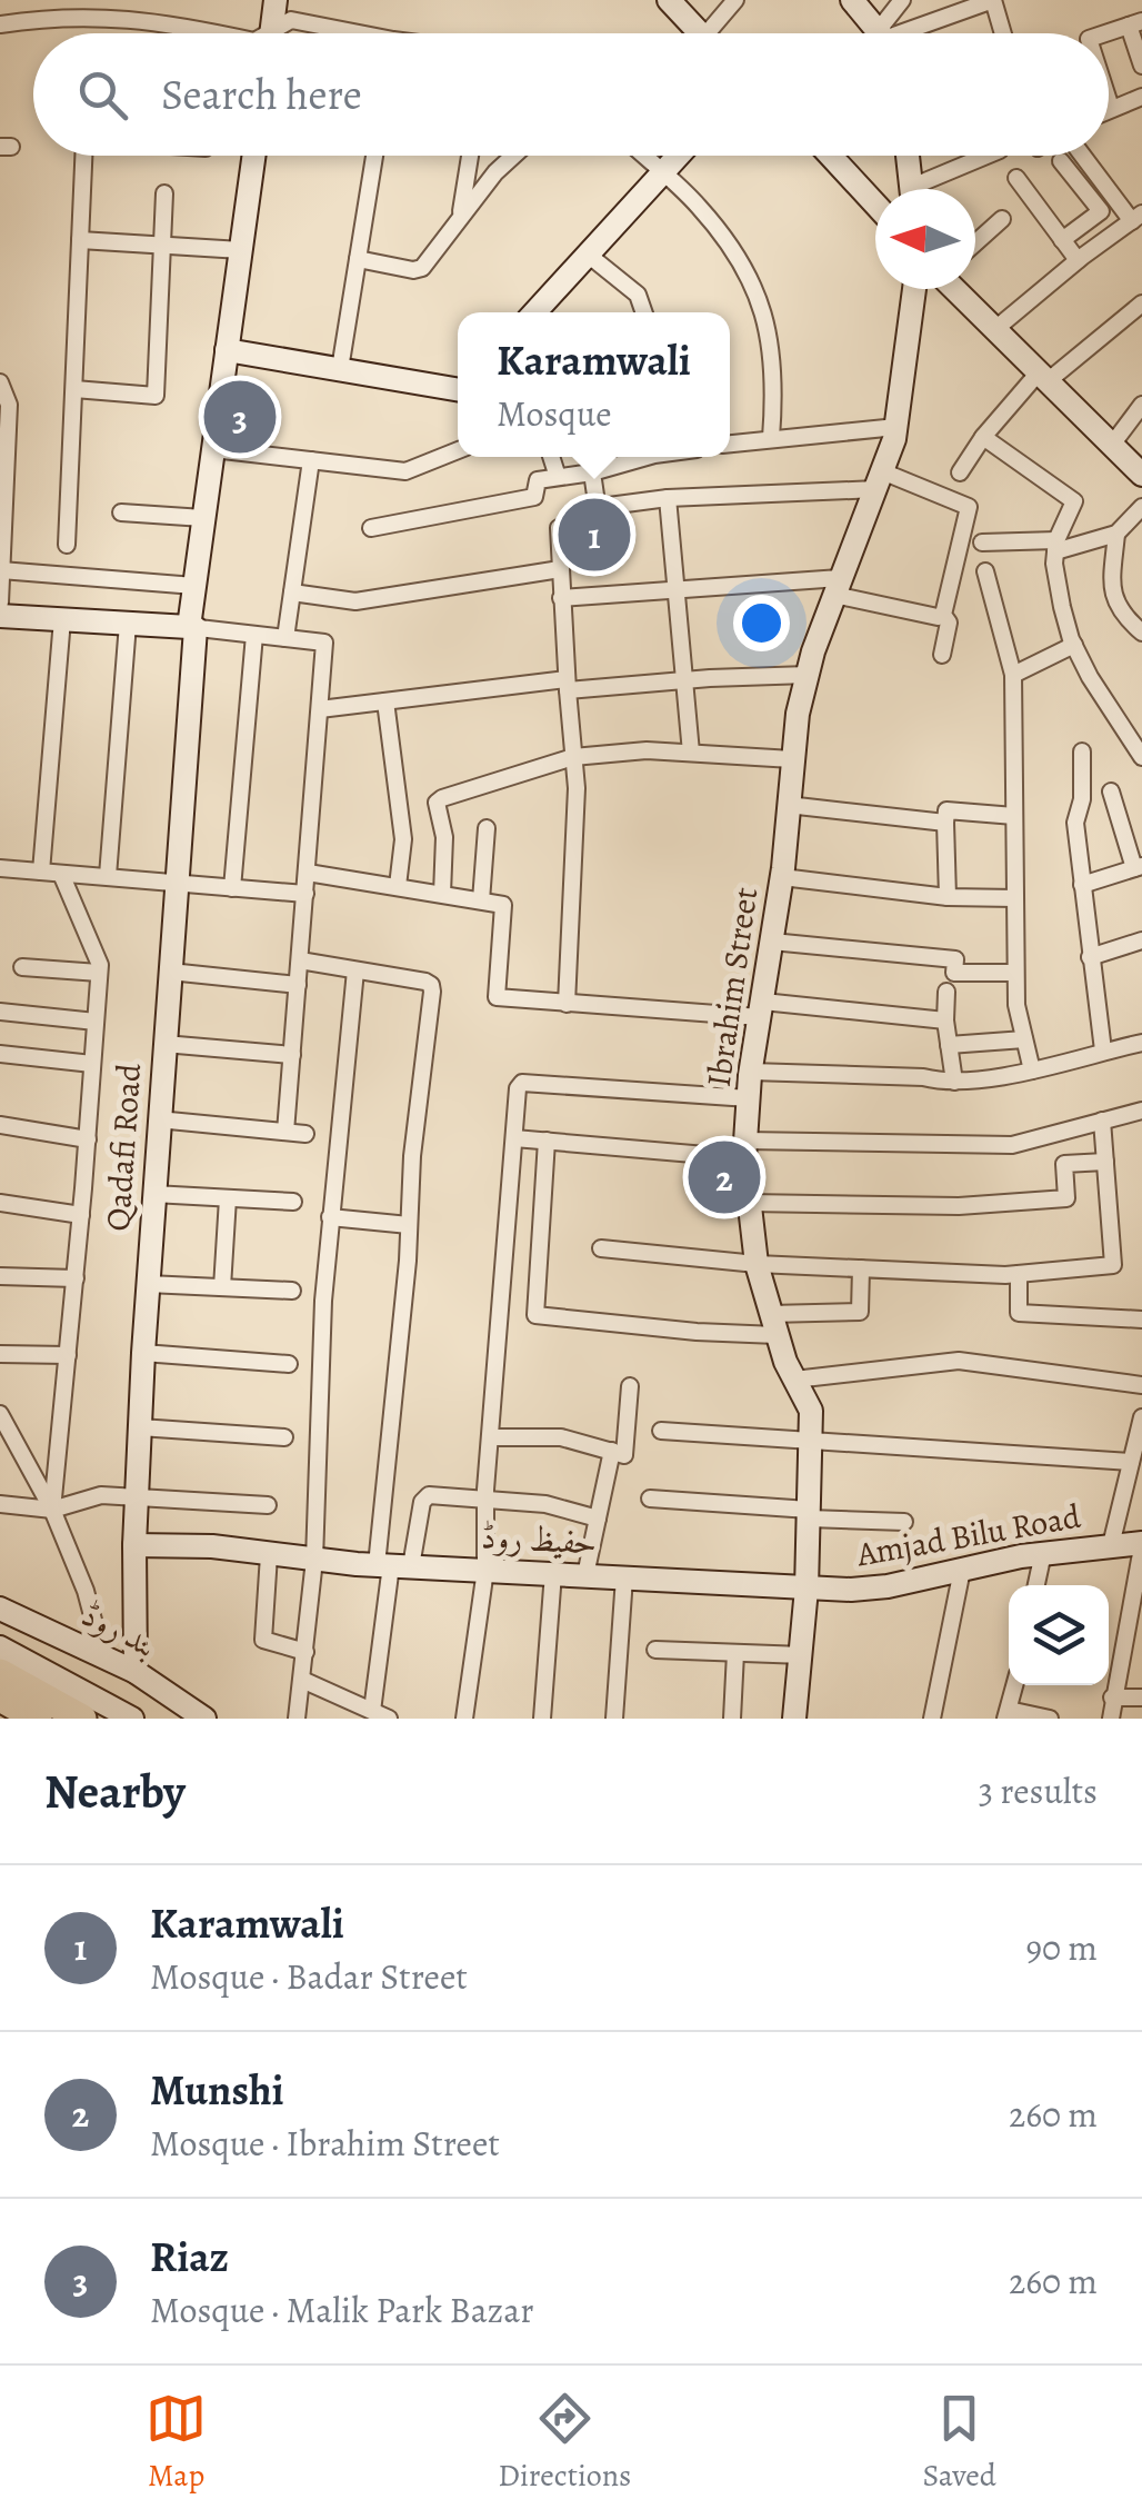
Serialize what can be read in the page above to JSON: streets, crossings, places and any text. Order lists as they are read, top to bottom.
{
  "streets": {
    "street": [
      "Ibrahim Street",
      "Qadafi Road",
      "Amjad Bilu Road",
      "حفیظ روڈ",
      "بند روڈ"
    ]
  },
  "crossings": [
    ["Ibrahim Street", "Amjad Bilu Road"],
    ["Ibrahim Street", "حفیظ روڈ"],
    ["Qadafi Road", "حفیظ روڈ"],
    ["Qadafi Road", "بند روڈ"],
    ["Amjad Bilu Road", "حفیظ روڈ"]
  ],
  "north": "left",
  "page": {
    "search": "Search here",
    "popup": ["Karamwali", "Mosque"],
    "pins": ["3", "1", "2"],
    "heading": ["Nearby", "3 results"],
    "list": [
      {
        "mark": "1",
        "name": "Karamwali",
        "note": "Mosque · Badar Street",
        "value": "90 m"
      },
      {
        "mark": "2",
        "name": "Munshi",
        "note": "Mosque · Ibrahim Street",
        "value": "260 m"
      },
      {
        "mark": "3",
        "name": "Riaz",
        "note": "Mosque · Malik Park Bazar",
        "value": "260 m"
      }
    ],
    "nav": ["Map", "Directions", "Saved"]
  }
}
